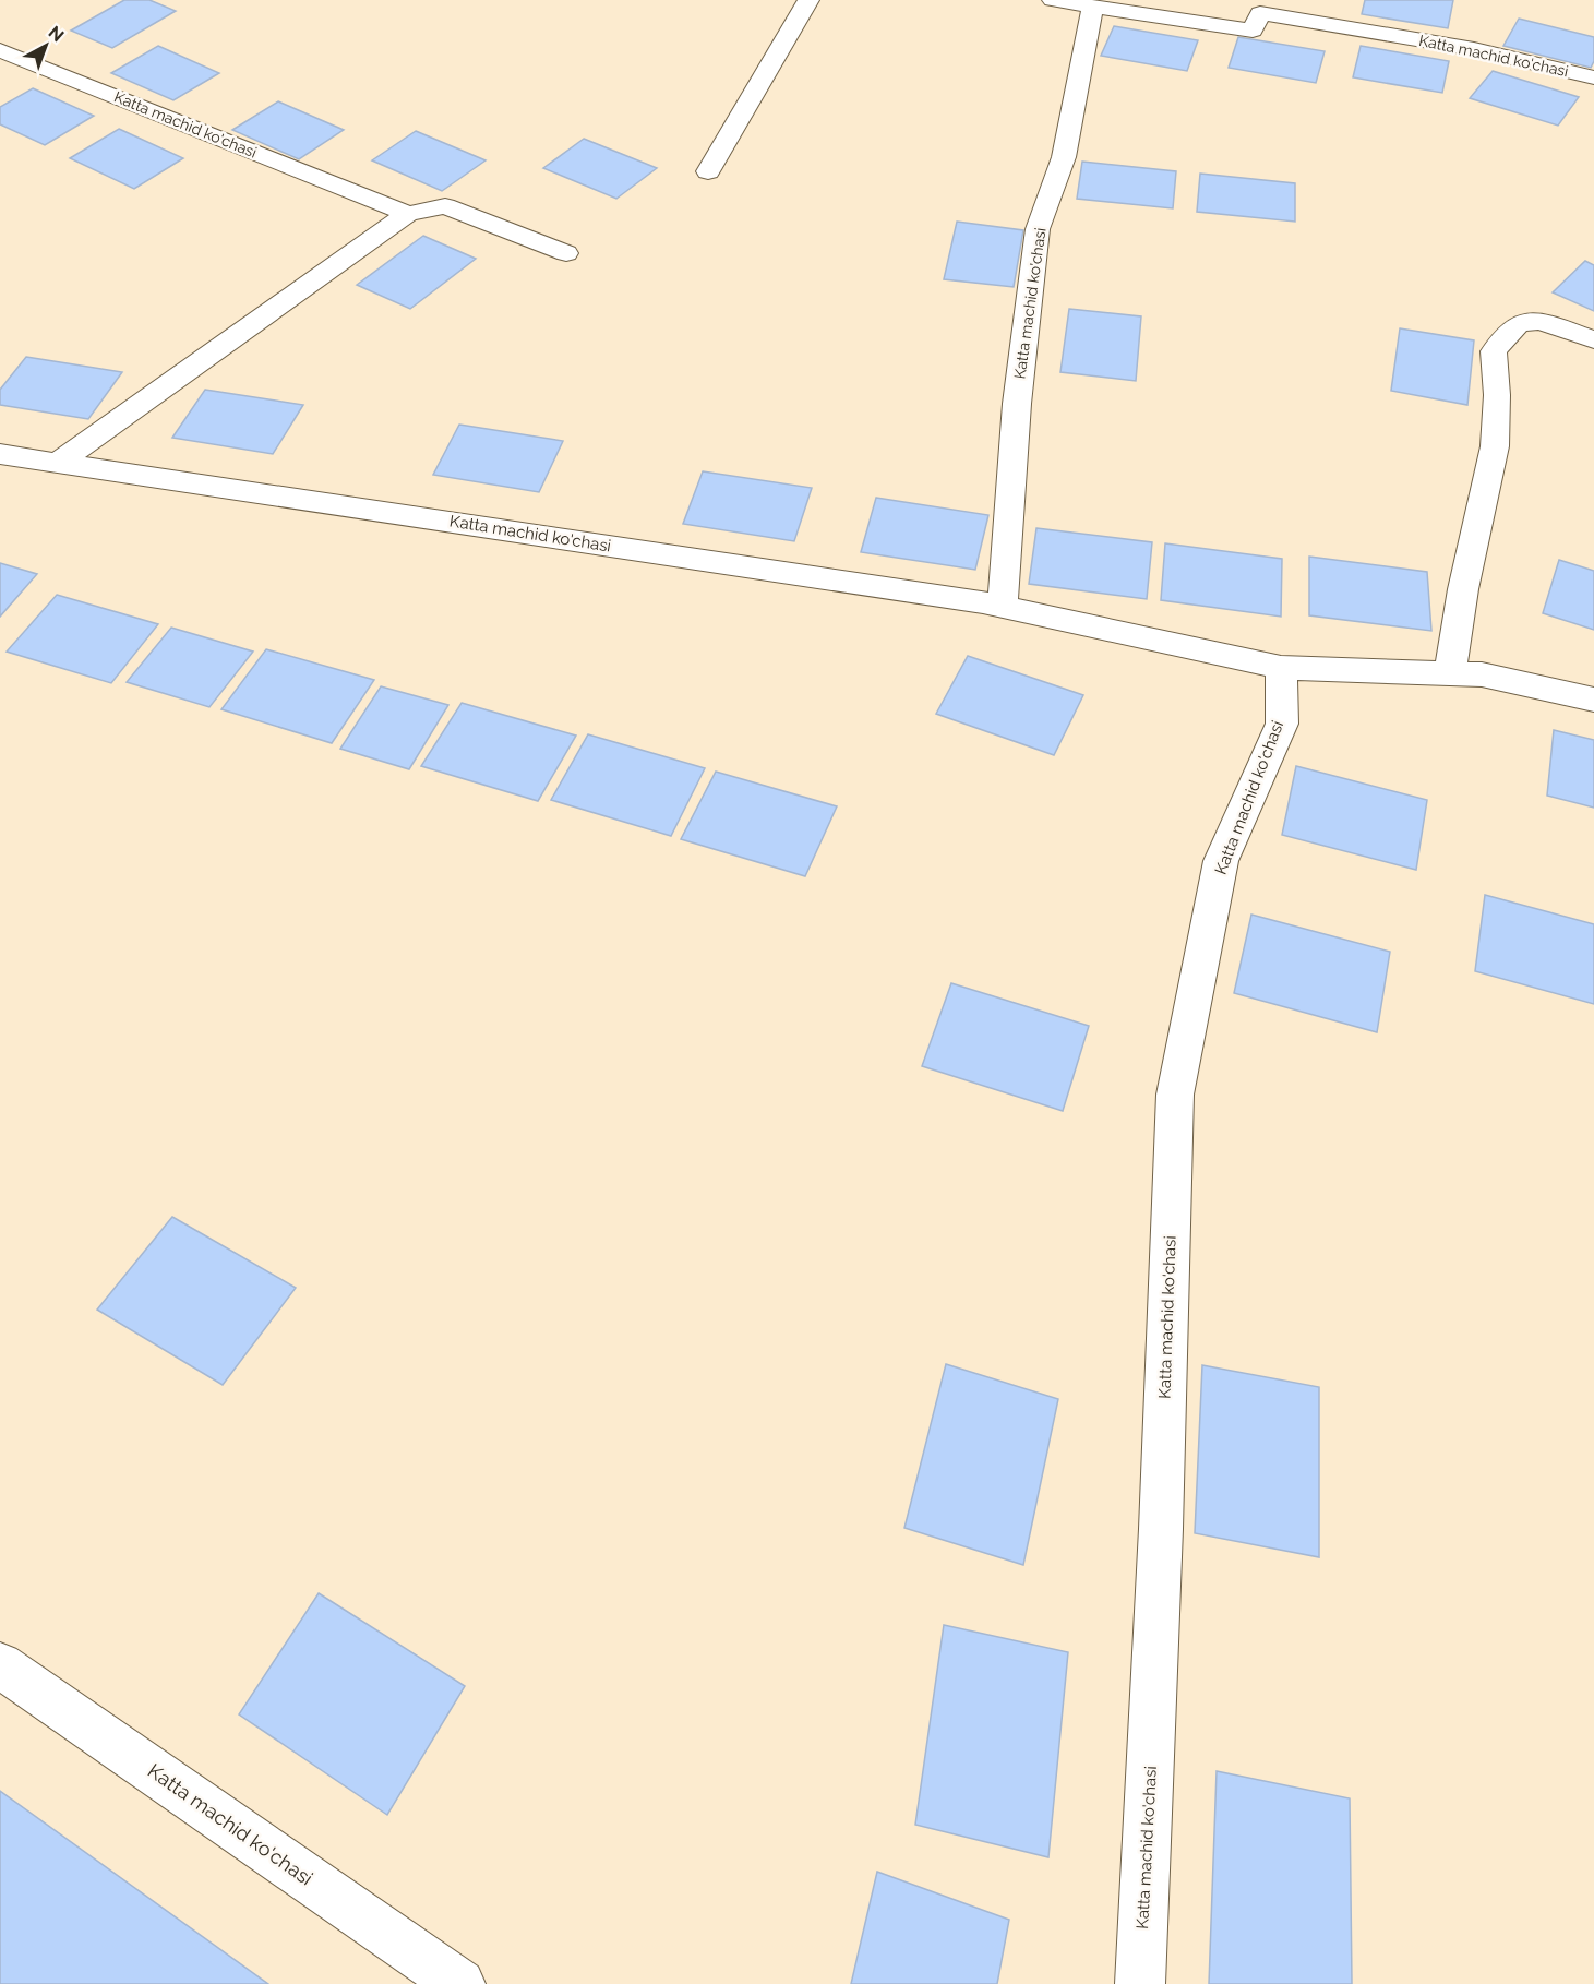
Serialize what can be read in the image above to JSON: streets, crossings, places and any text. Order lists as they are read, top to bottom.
{
  "streets": {
    "street": ["Katta machid ko'chasi"]
  },
  "north": "top right"
}
